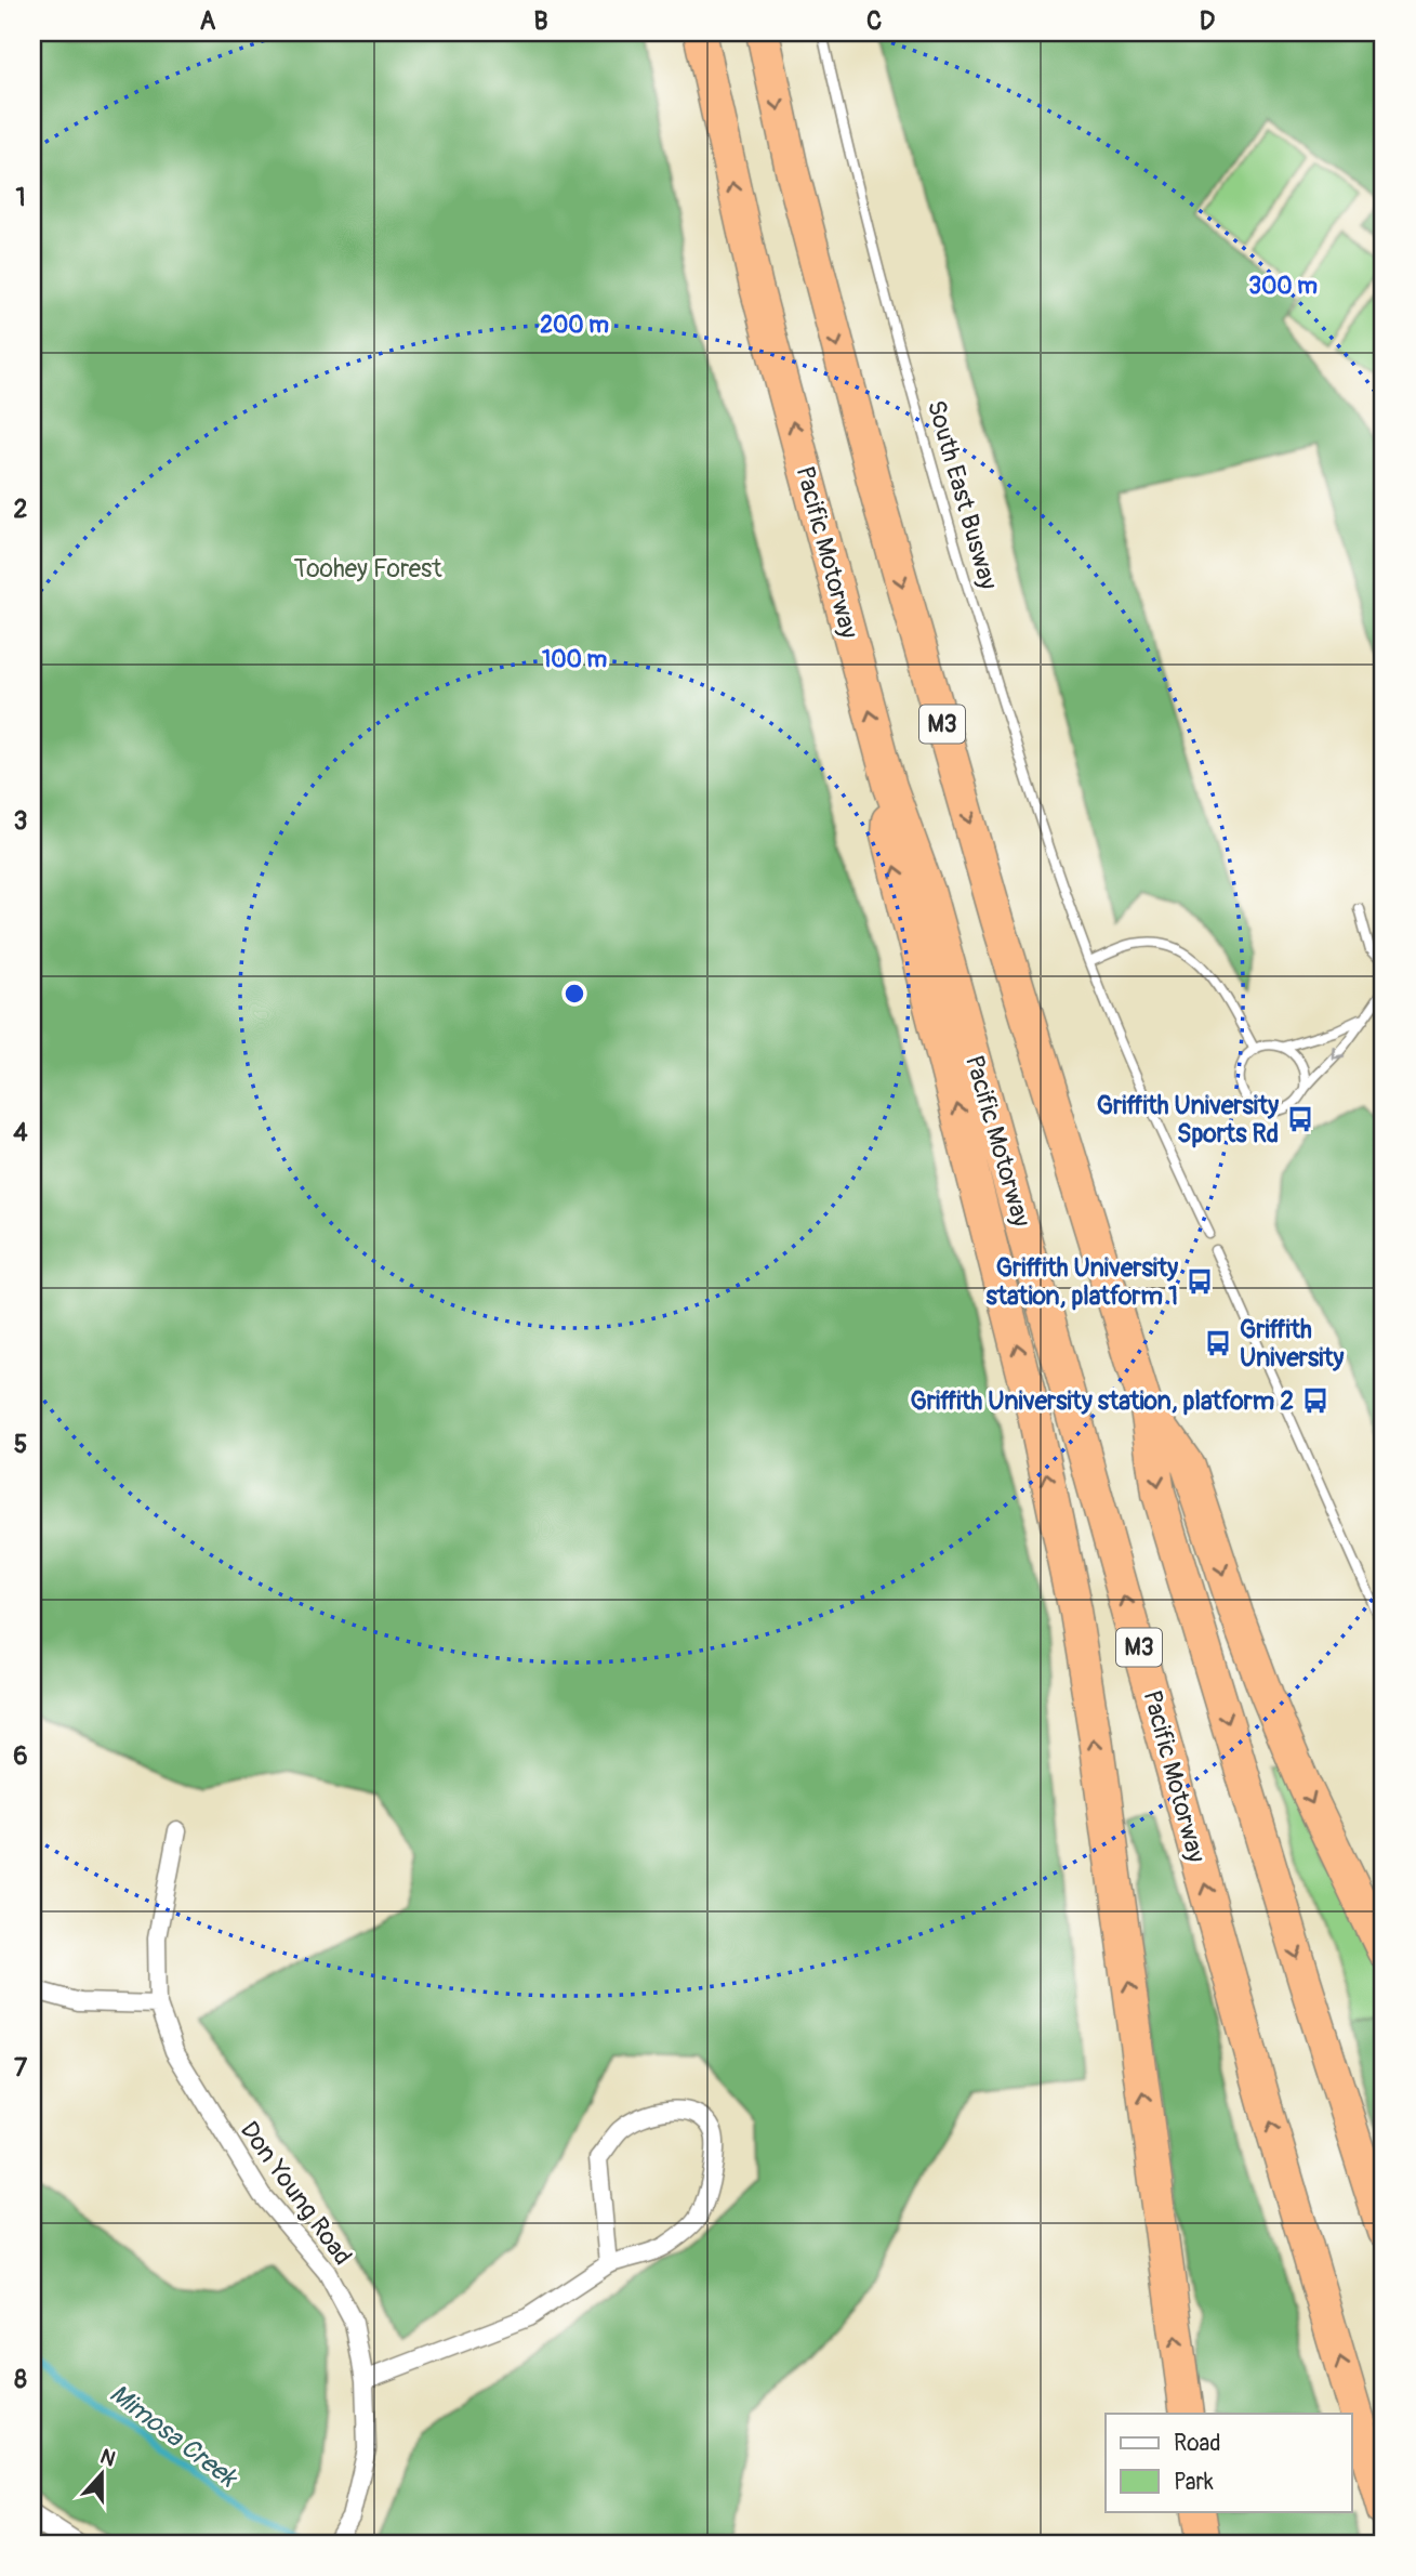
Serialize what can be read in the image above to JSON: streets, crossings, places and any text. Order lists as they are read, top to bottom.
{
  "streets": {
    "highway": ["Pacific Motorway", "M3"],
    "street": ["Don Young Road"],
    "lane": ["South East Busway"]
  },
  "water": ["Mimosa Creek"],
  "parks": ["Toohey Forest"],
  "places": {
    "bus stop": [
      "Griffith University Sports Rd",
      "Griffith University station, platform 1",
      "Griffith University",
      "Griffith University station, platform 2"
    ]
  },
  "legend": ["Road", "Park"],
  "north": "top",
  "grid": {
    "columns": [
      "A",
      "B",
      "C",
      "D"
    ],
    "rows": [
      "1",
      "2",
      "3",
      "4",
      "5",
      "6",
      "7",
      "8"
    ]
  },
  "rings": ["300 m", "200 m", "100 m"]
}
